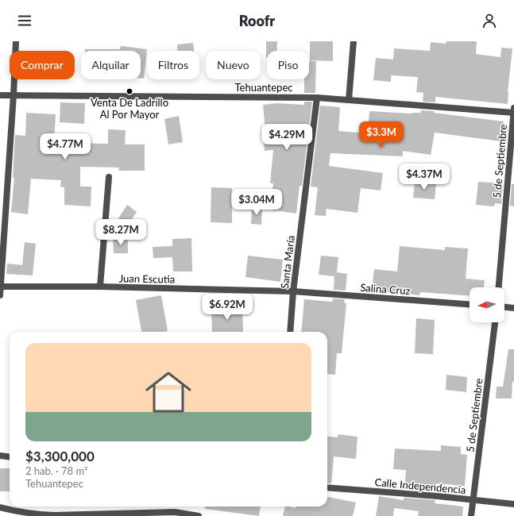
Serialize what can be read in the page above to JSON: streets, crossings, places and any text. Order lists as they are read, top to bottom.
{
  "streets": {
    "street": [
      "Tehuantepec",
      "5 de Septiembre",
      "Santa María",
      "Juan Escutia",
      "Salina Cruz",
      "Calle Independencia"
    ]
  },
  "crossings": [
    ["Tehuantepec", "5 de Septiembre"],
    ["Tehuantepec", "Santa María"],
    ["5 de Septiembre", "Calle Independencia"],
    ["Santa María", "Juan Escutia"],
    ["Santa María", "Salina Cruz"],
    ["Juan Escutia", "Salina Cruz"]
  ],
  "places": ["Venta De Ladrillo Al Por Mayor"],
  "north": "left",
  "page": {
    "header": "Roofr",
    "chip": [
      "Comprar",
      "Alquilar",
      "Filtros",
      "Nuevo",
      "Piso"
    ],
    "price": [
      "$3.3M",
      "$4.29M",
      "$4.77M",
      "$4.37M",
      "$3.04M",
      "$8.27M",
      "$6.92M"
    ],
    "list": [
      {
        "name": "$3,300,000",
        "note": "2 hab. · 78 m² · Tehuantepec"
      }
    ]
  }
}
